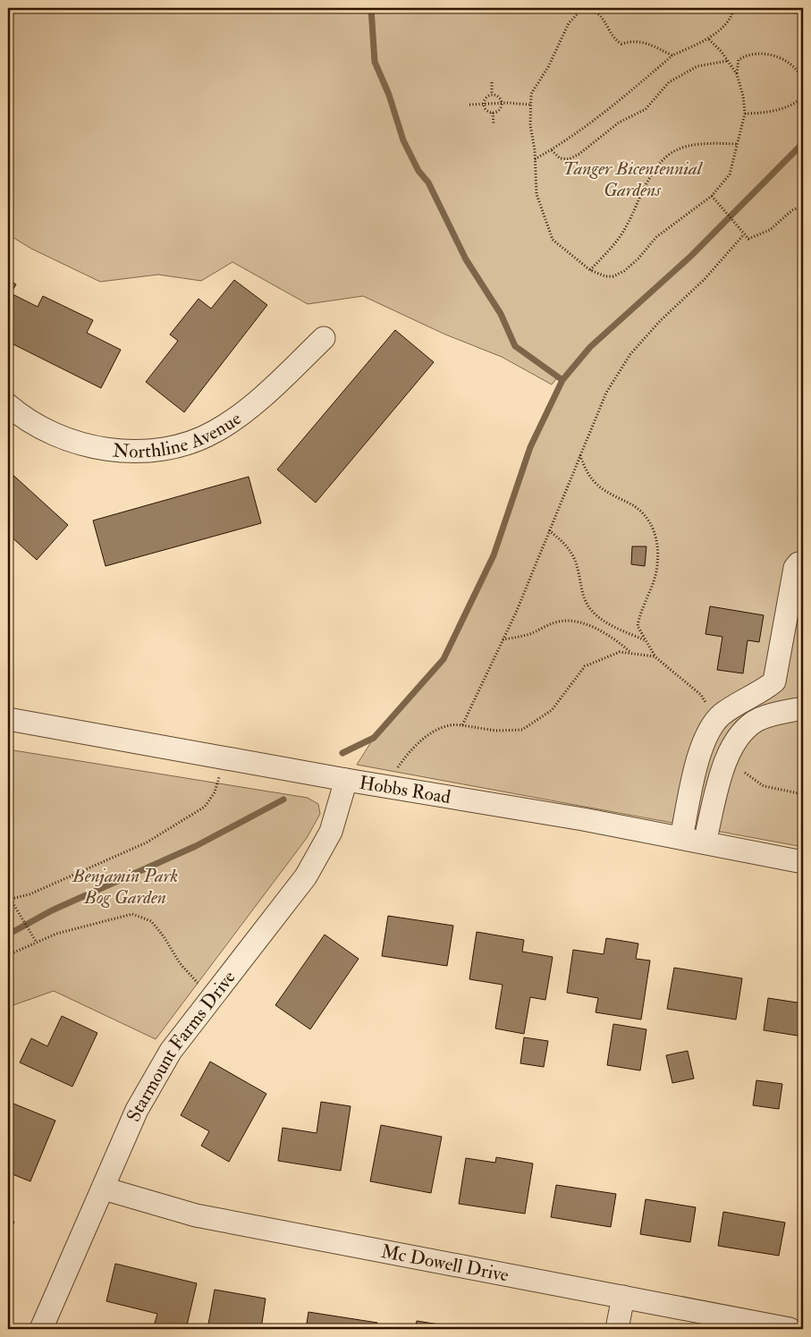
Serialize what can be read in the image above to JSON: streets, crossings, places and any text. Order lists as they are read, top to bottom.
{
  "streets": {
    "street": [
      "Northline Avenue",
      "Hobbs Road",
      "Starmount Farms Drive",
      "Mc Dowell Drive"
    ]
  },
  "crossings": [
    ["Hobbs Road", "Starmount Farms Drive"],
    ["Starmount Farms Drive", "Mc Dowell Drive"]
  ],
  "parks": ["Tanger Bicentennial Gardens", "Benjamin Park Bog Garden"]
}
